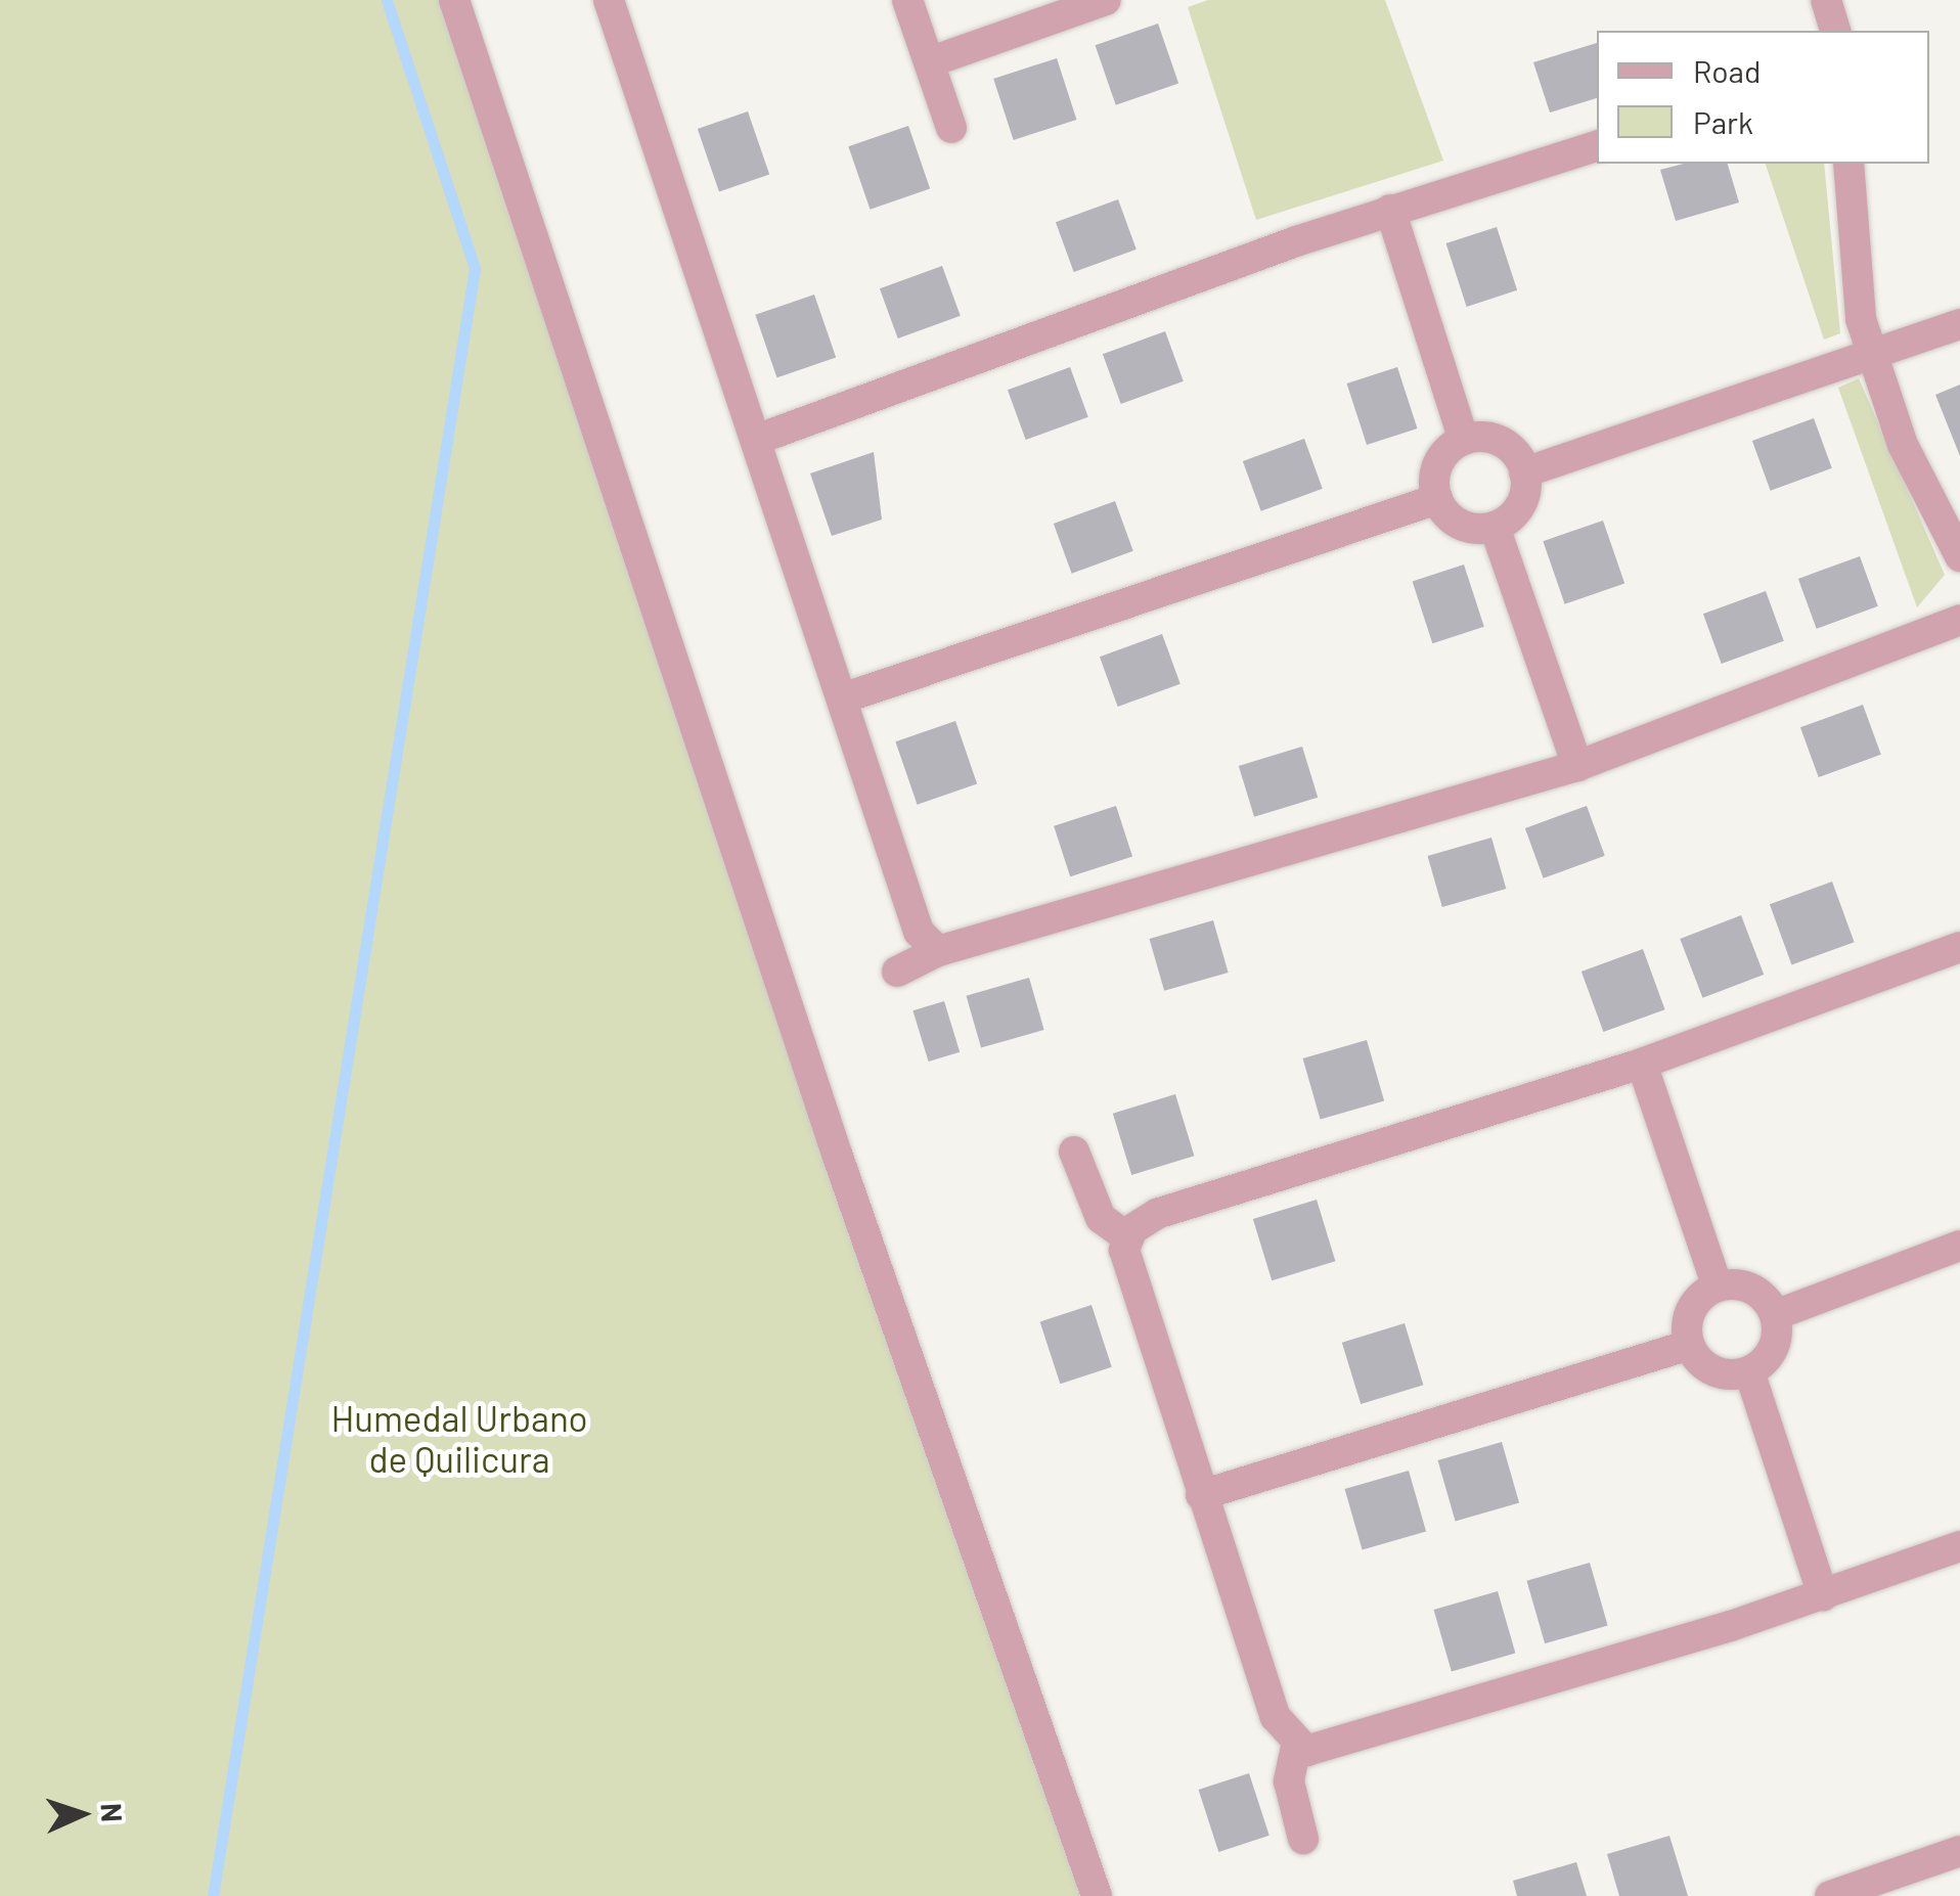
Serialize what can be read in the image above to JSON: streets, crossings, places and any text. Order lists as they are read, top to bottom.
{
  "parks": ["Humedal Urbano de Quilicura"],
  "legend": ["Road", "Park"],
  "north": "right"
}
